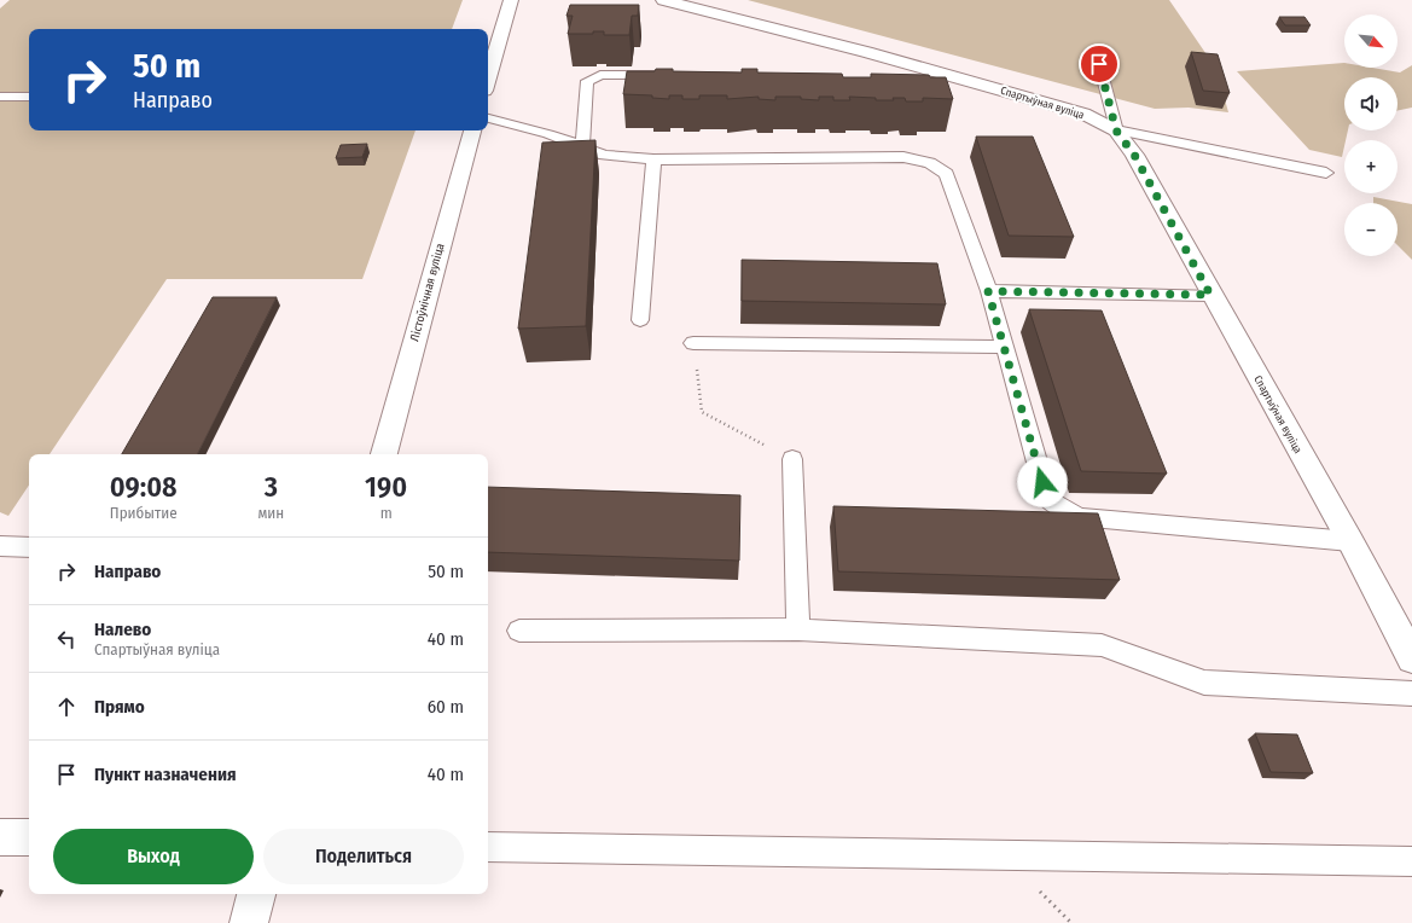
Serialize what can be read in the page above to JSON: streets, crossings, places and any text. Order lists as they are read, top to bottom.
{
  "streets": {
    "street": ["Спартыўная вуліца", "Лістоўнічная вуліца"]
  },
  "north": "bottom right",
  "page": {
    "map_buttons": ["+", "−"],
    "turn": ["50 m", "Направо"],
    "eta": [
      "09:08",
      "Прибытие",
      "3",
      "мин",
      "190",
      "m"
    ],
    "list": [
      {
        "name": "Направо",
        "value": "50 m"
      },
      {
        "name": "Налево",
        "note": "Спартыўная вуліца",
        "value": "40 m"
      },
      {
        "name": "Прямо",
        "value": "60 m"
      },
      {
        "name": "Пункт назначения",
        "value": "40 m"
      }
    ],
    "buttons": ["Выход", "Поделиться"]
  }
}
